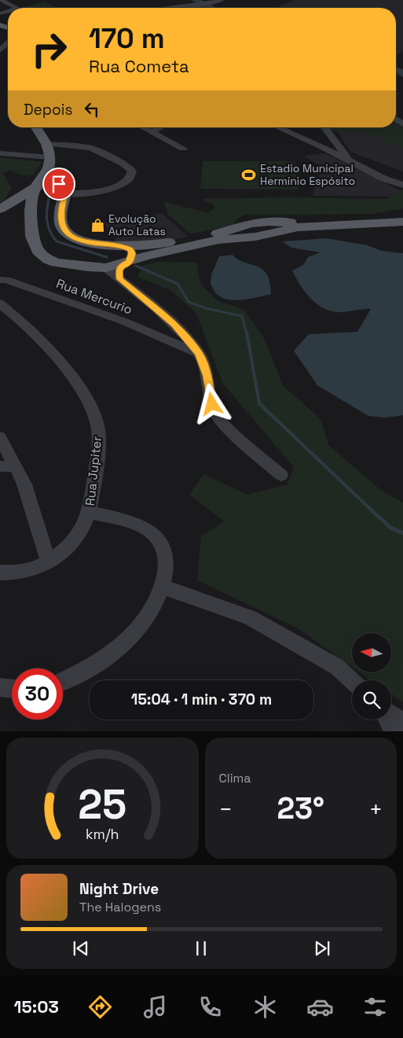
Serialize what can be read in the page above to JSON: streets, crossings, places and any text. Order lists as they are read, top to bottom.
{
  "streets": {
    "street": ["Rua Mercurio", "Rua Jupiter"]
  },
  "places": {
    "sports": ["Estadio Municipal Hermínio Espósito"],
    "shop": ["Evolução Auto Latas"]
  },
  "north": "left",
  "page": {
    "turn": ["170 m", "Rua Cometa"],
    "then": "Depois",
    "limit": "30",
    "trip": "15:04 · 1 min · 370 m",
    "tile": "Clima",
    "heat": ["−", "23°", "+"],
    "song": ["Night Drive", "The Halogens"],
    "tabs": "15:03",
    "gauge": ["25", "km/h"]
  }
}
